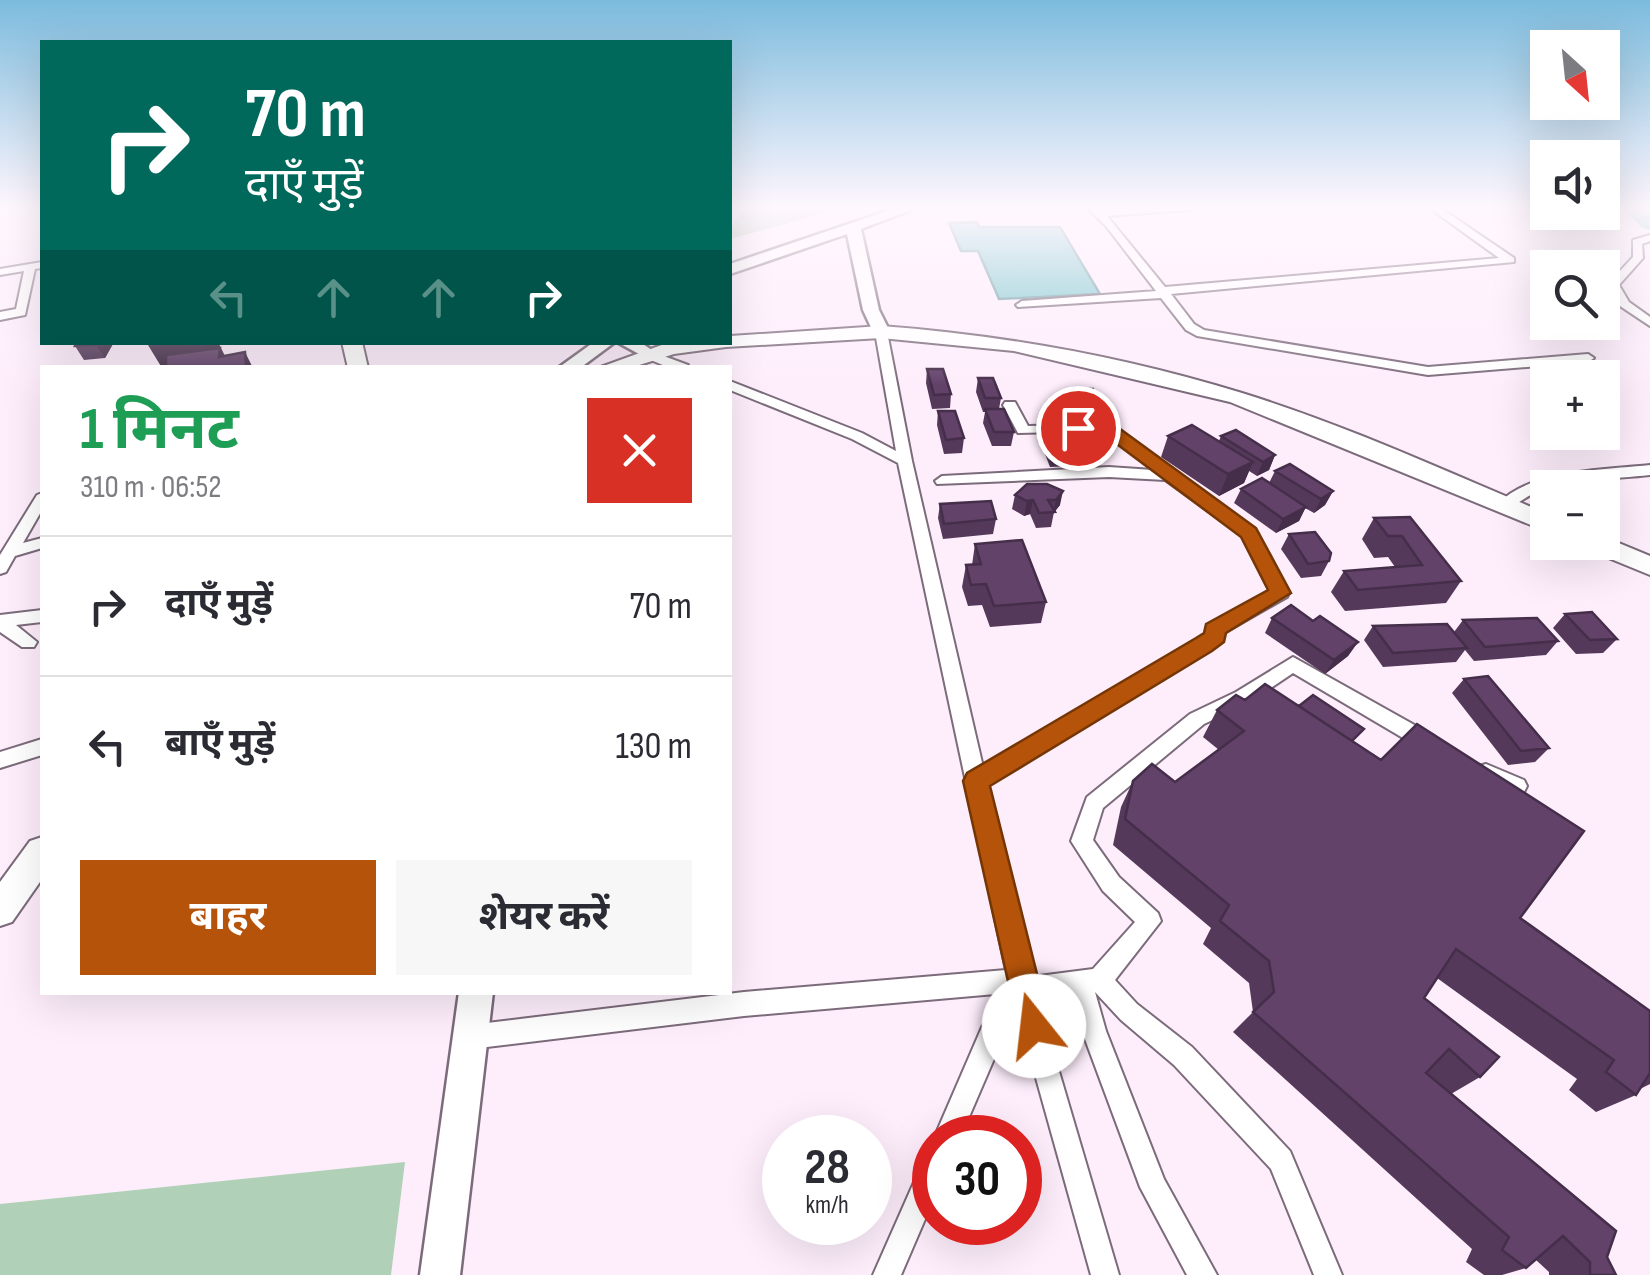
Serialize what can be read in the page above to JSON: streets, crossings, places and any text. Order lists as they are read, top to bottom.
{
  "north": "bottom right",
  "page": {
    "map_buttons": ["+", "−"],
    "turn": ["70 m", "दाएँ मुड़ें"],
    "heading": ["1 मिनट", "310 m · 06:52"],
    "list": [
      {
        "name": "दाएँ मुड़ें",
        "value": "70 m"
      },
      {
        "name": "बाएँ मुड़ें",
        "value": "130 m"
      }
    ],
    "buttons": ["बाहर", "शेयर करें"],
    "speed": "28 km/h",
    "limit": "30"
  }
}
